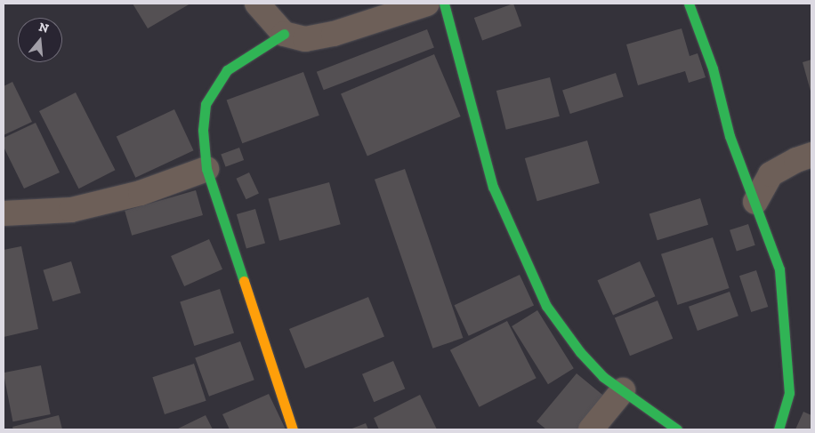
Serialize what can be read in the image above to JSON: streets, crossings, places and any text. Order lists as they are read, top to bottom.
{
  "north": "top"
}
